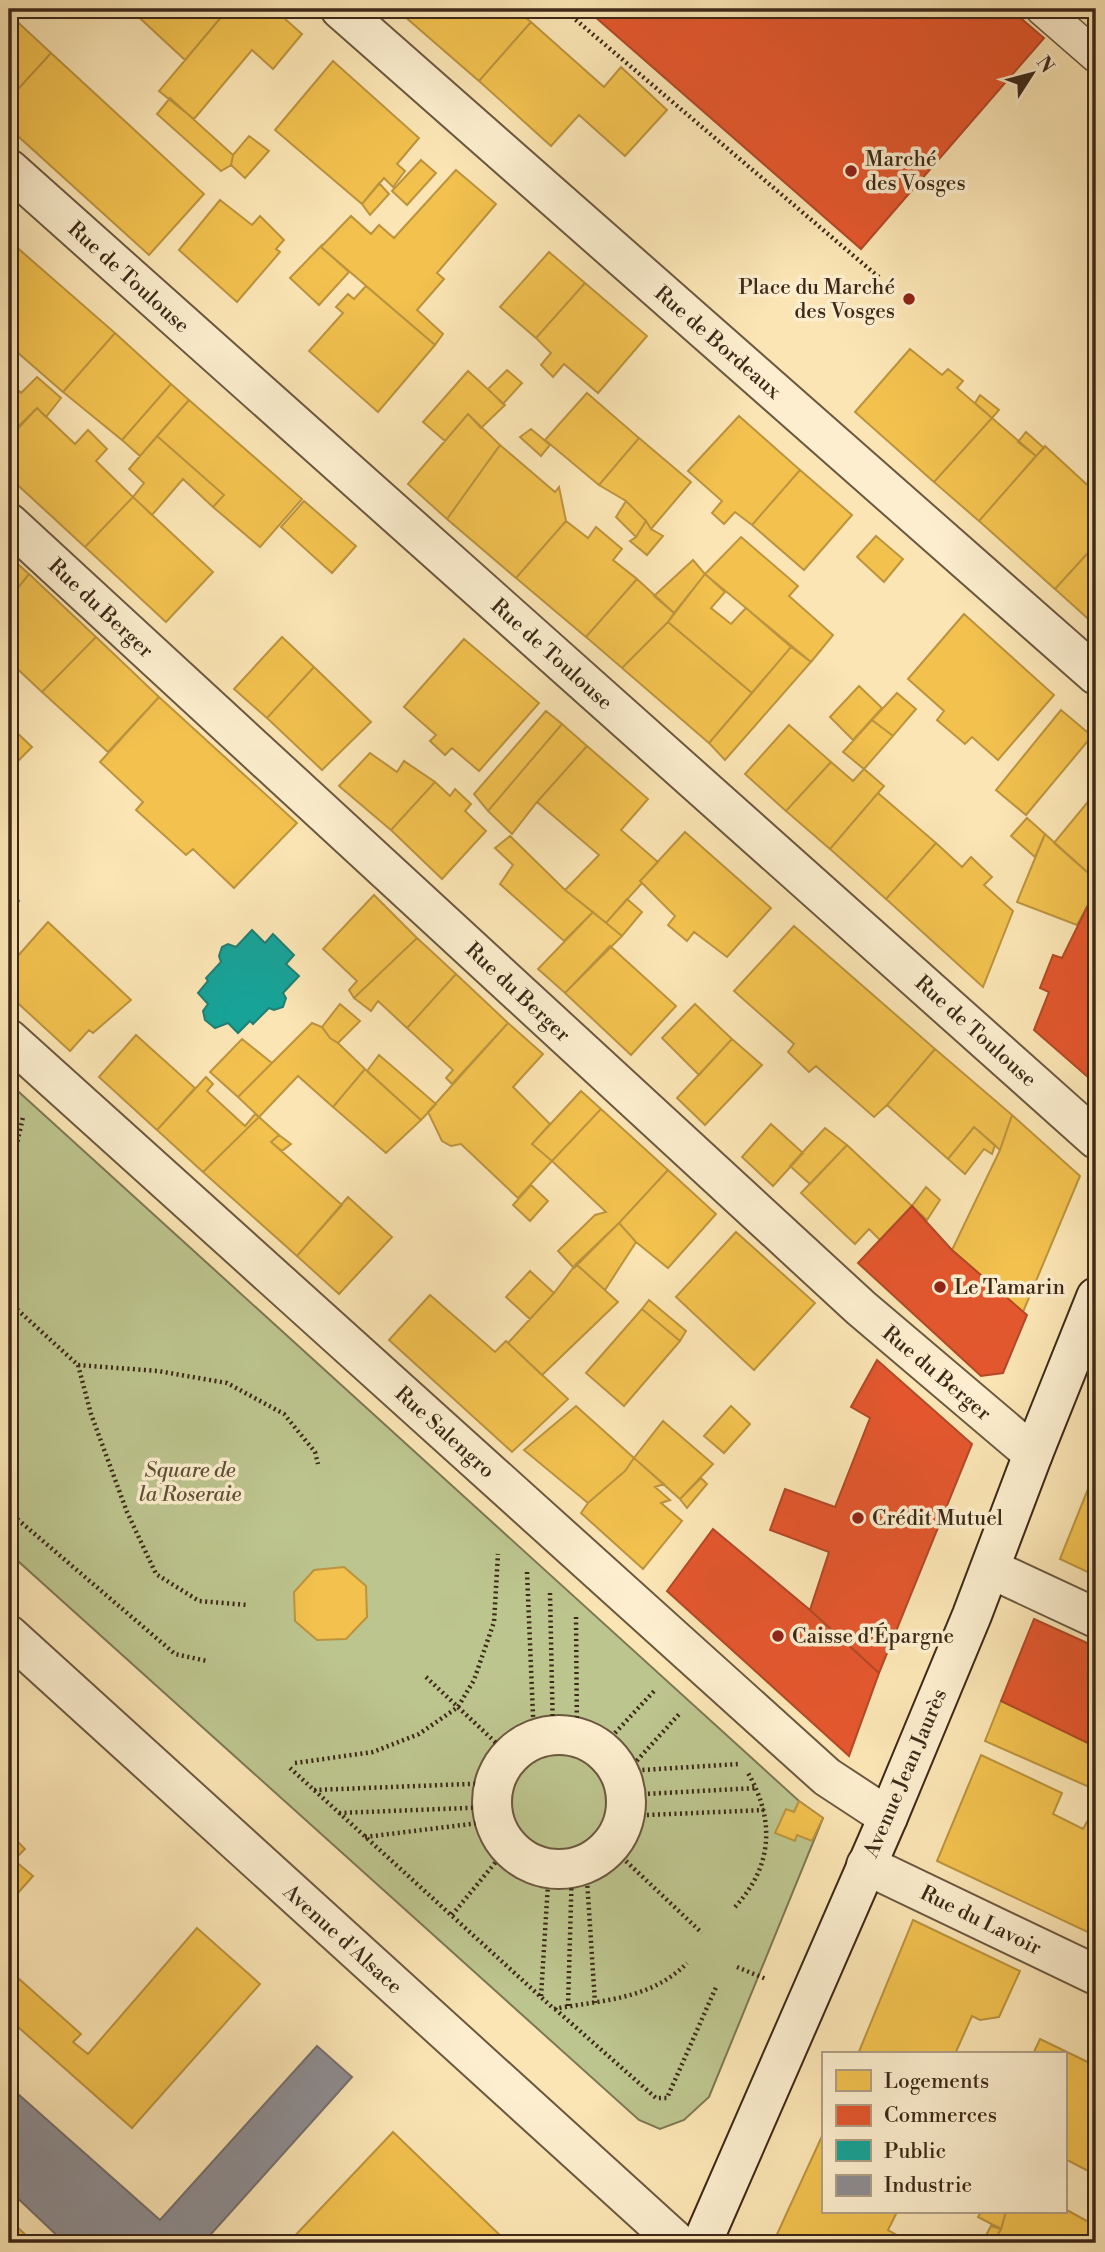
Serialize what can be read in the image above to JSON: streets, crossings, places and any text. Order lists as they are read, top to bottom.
{
  "streets": {
    "street": [
      "Rue de Toulouse",
      "Rue de Bordeaux",
      "Rue du Berger",
      "Rue Salengro",
      "Avenue Jean Jaurès",
      "Rue du Lavoir",
      "Avenue d'Alsace"
    ]
  },
  "crossings": [
    ["Rue du Berger", "Avenue Jean Jaurès"],
    ["Rue Salengro", "Avenue Jean Jaurès"],
    ["Avenue Jean Jaurès", "Rue du Lavoir"]
  ],
  "parks": ["Square de la Roseraie"],
  "places": [
    "Marché des Vosges",
    "Place du Marché des Vosges",
    "Le Tamarin",
    "Crédit Mutuel",
    "Caisse d'Épargne"
  ],
  "legend": [
    "Logements",
    "Commerces",
    "Public",
    "Industrie"
  ],
  "north": "top right"
}
